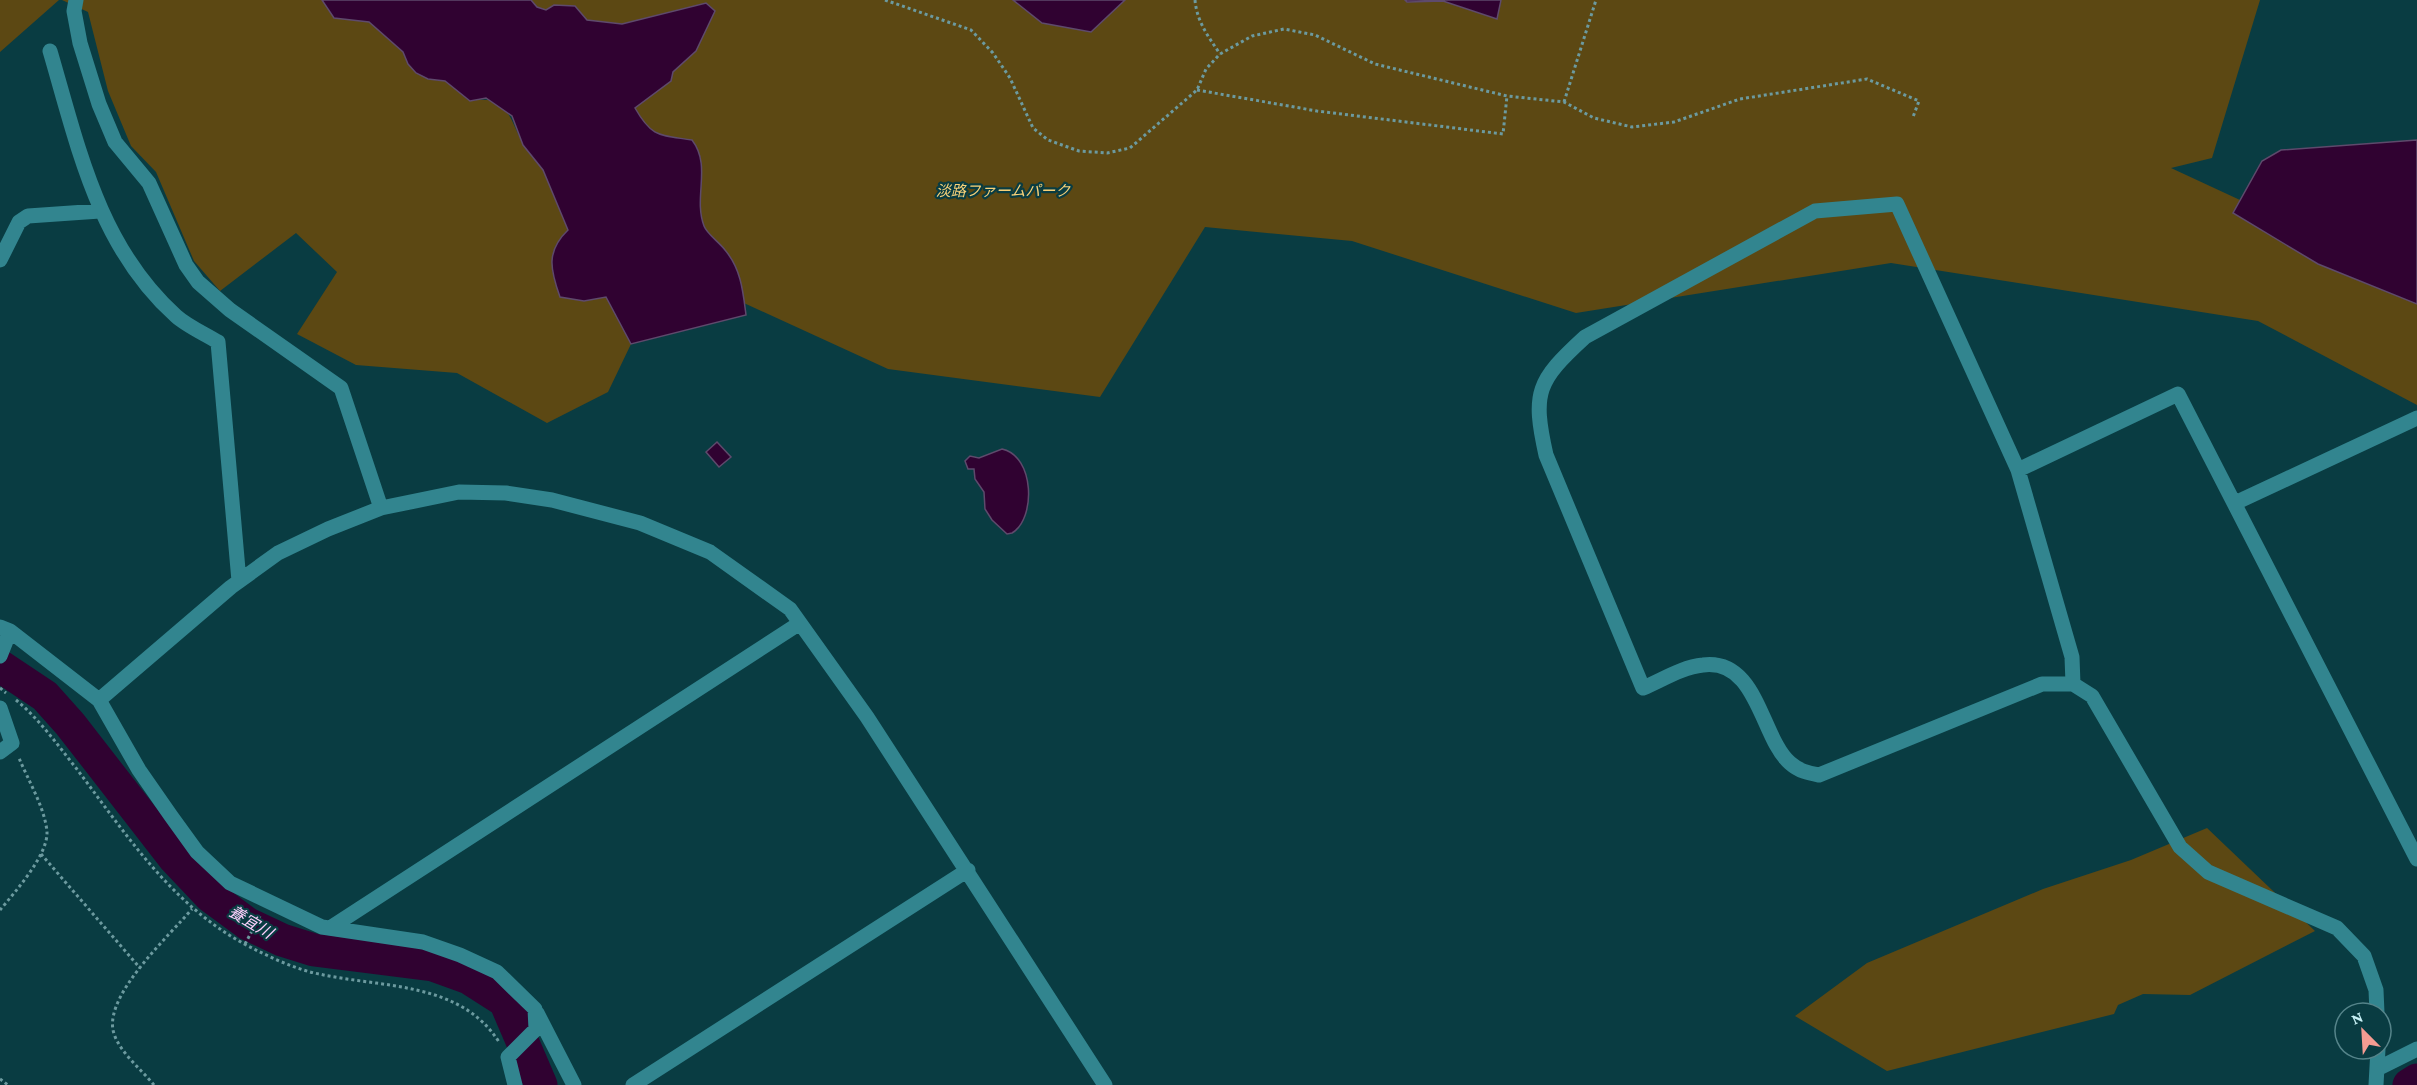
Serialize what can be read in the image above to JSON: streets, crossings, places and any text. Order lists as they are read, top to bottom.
{
  "water": ["養宜川"],
  "parks": ["淡路ファームパーク"],
  "north": "top left"
}
